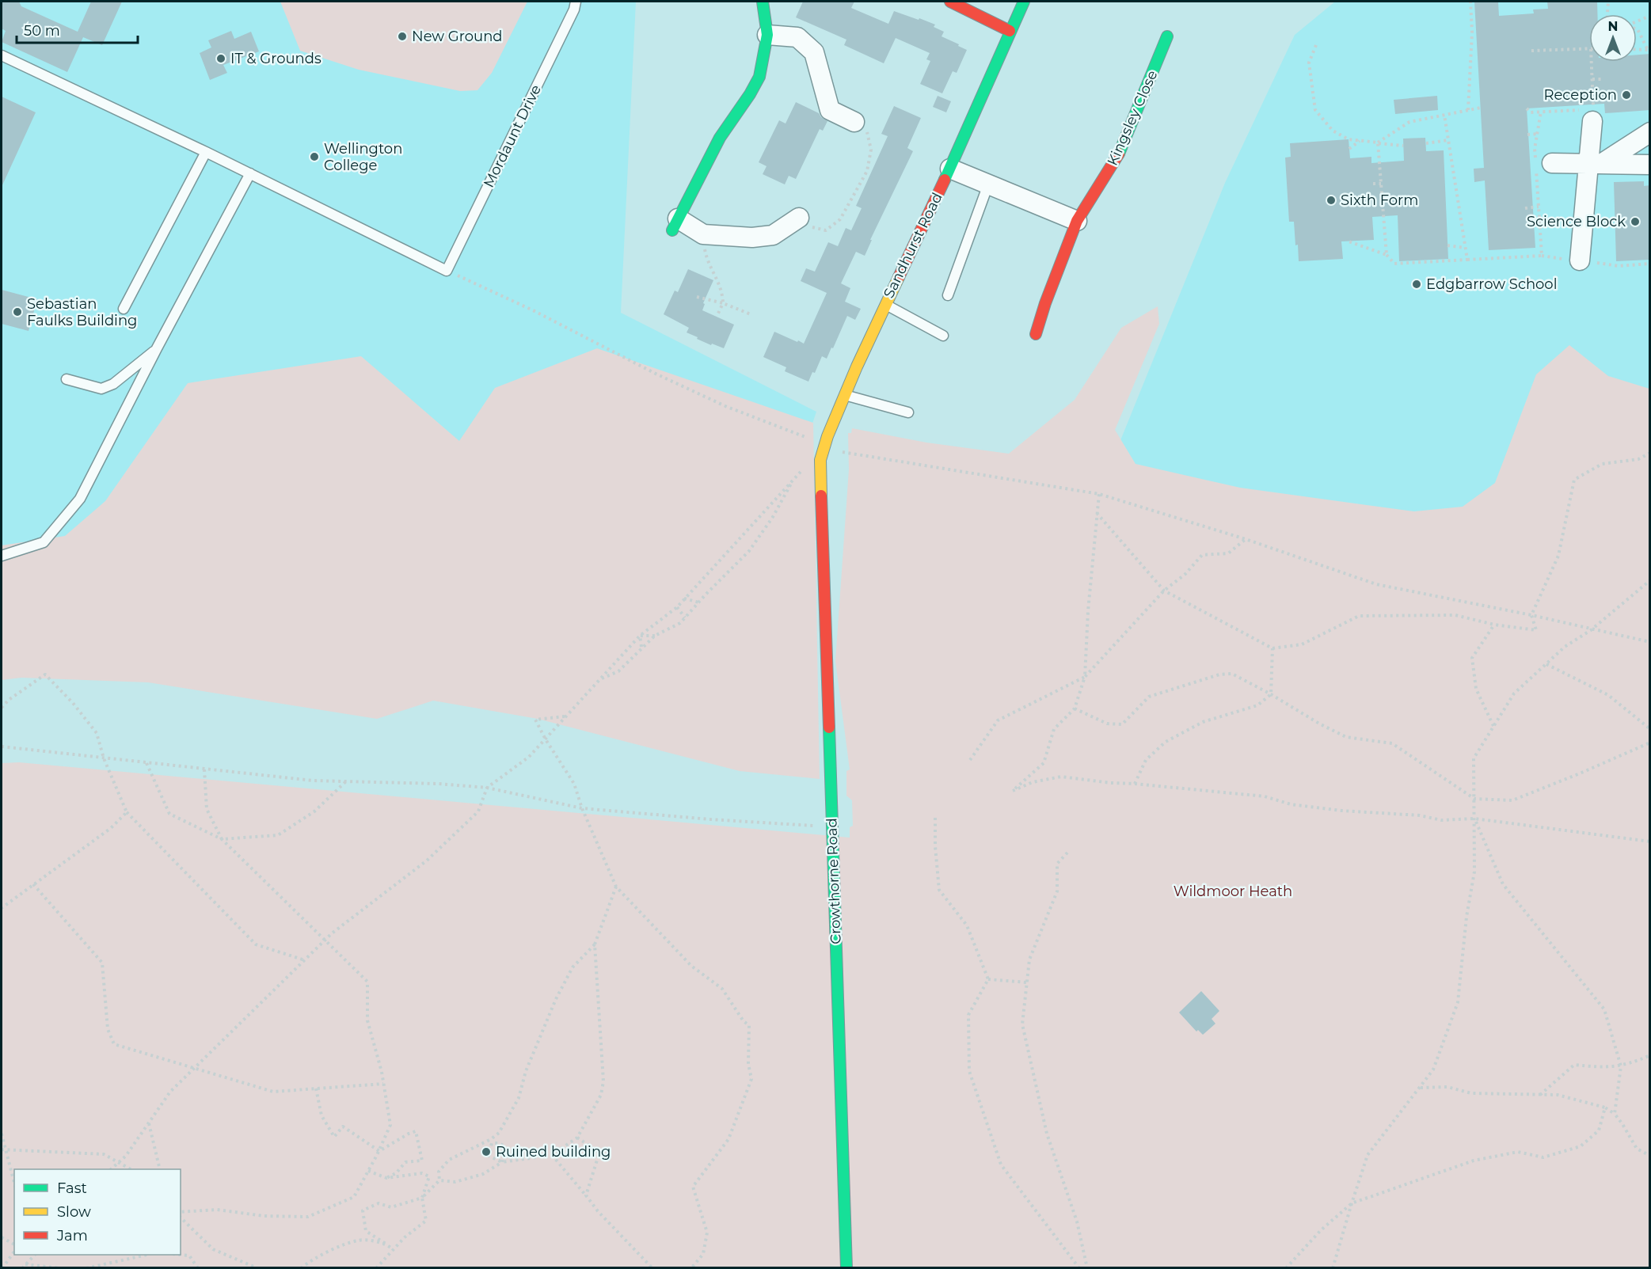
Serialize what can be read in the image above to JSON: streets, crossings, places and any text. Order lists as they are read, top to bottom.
{
  "streets": {
    "street": ["Kingsley Close", "Sandhurst Road", "Crowthorne Road"],
    "lane": ["Mordaunt Drive"]
  },
  "crossings": [
    ["Sandhurst Road", "Crowthorne Road"]
  ],
  "parks": ["Wildmoor Heath"],
  "places": [
    "New Ground",
    "IT & Grounds",
    "Reception",
    "Wellington College",
    "Sixth Form",
    "Science Block",
    "Edgbarrow School",
    "Sebastian Faulks Building",
    "Ruined building"
  ],
  "legend": ["Fast", "Slow", "Jam"],
  "scale_bar": "50 m",
  "north": "top"
}
